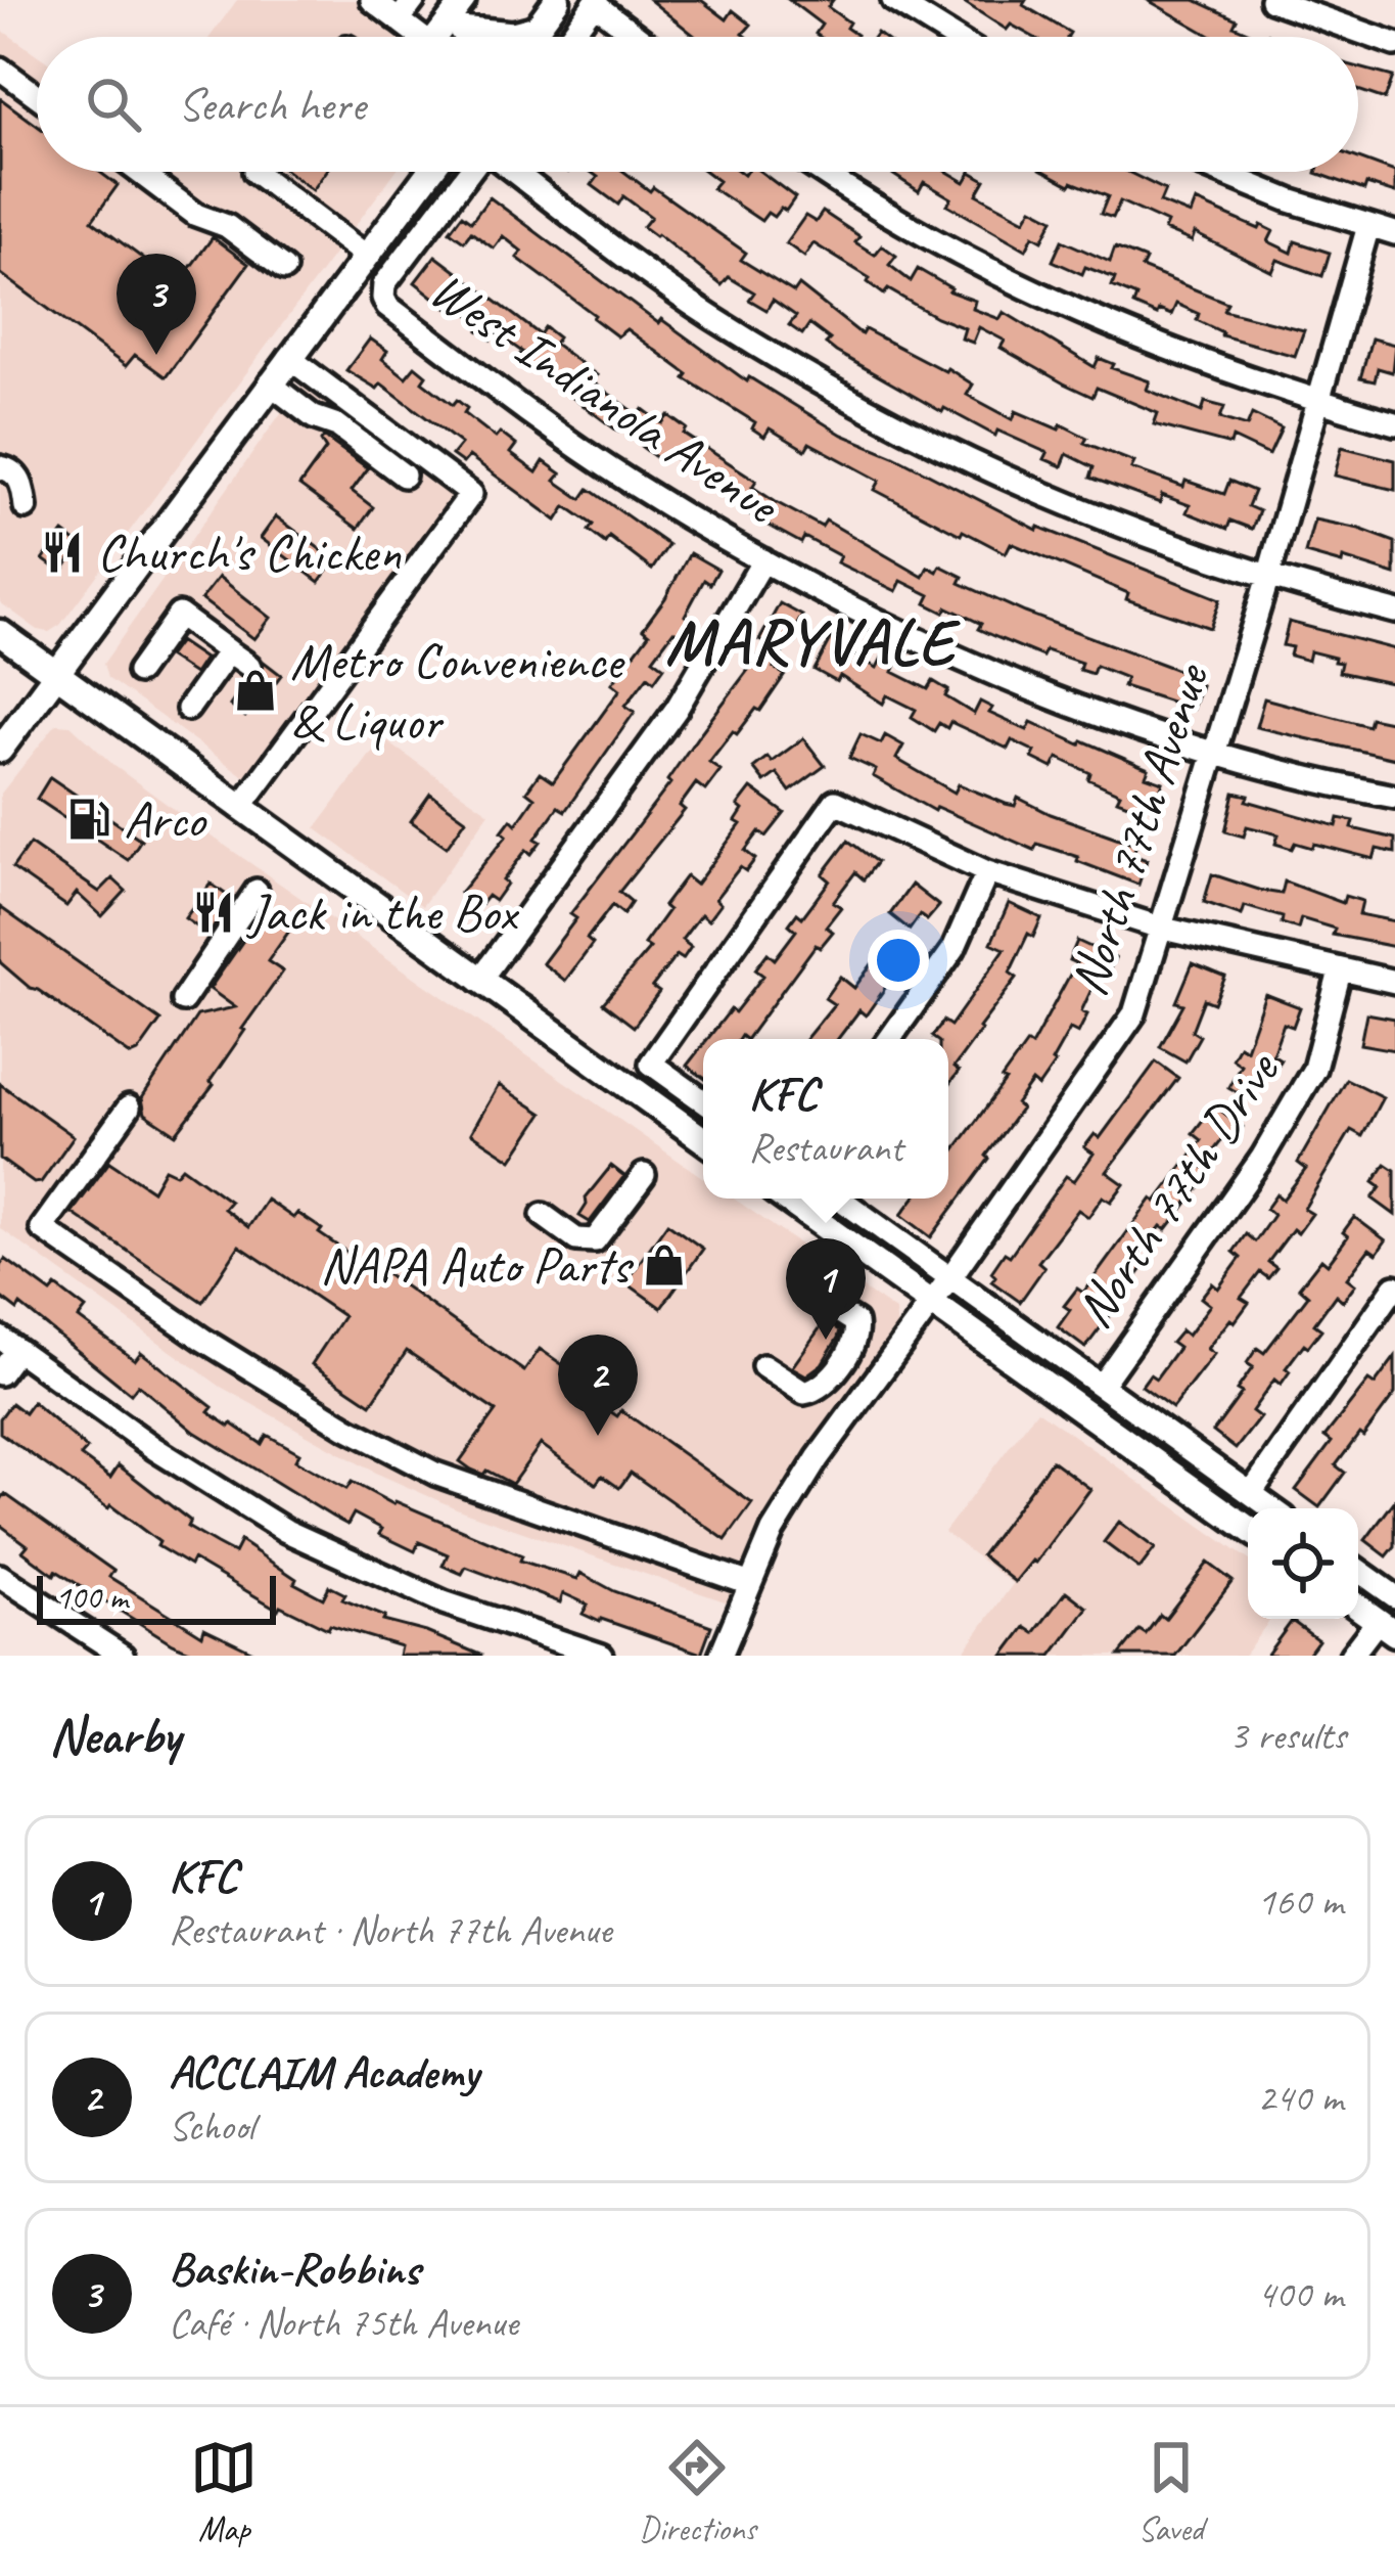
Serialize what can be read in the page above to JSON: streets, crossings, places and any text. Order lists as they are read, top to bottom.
{
  "streets": {
    "street": ["West Indianola Avenue", "North 77th Avenue", "North 77th Drive"]
  },
  "crossings": [
    ["West Indianola Avenue", "North 77th Avenue"]
  ],
  "districts": ["MARYVALE"],
  "places": {
    "restaurant": ["Church's Chicken", "Jack in the Box"],
    "shop": ["Metro Convenience & Liquor", "NAPA Auto Parts"],
    "fuel station": ["Arco"]
  },
  "scale_bar": "100 m",
  "page": {
    "search": "Search here",
    "pins": ["3", "1", "2"],
    "popup": ["KFC", "Restaurant"],
    "scale": "100 m",
    "heading": ["Nearby", "3 results"],
    "list": [
      {
        "mark": "1",
        "name": "KFC",
        "note": "Restaurant · North 77th Avenue",
        "value": "160 m"
      },
      {
        "mark": "2",
        "name": "ACCLAIM Academy",
        "note": "School",
        "value": "240 m"
      },
      {
        "mark": "3",
        "name": "Baskin-Robbins",
        "note": "Café · North 75th Avenue",
        "value": "400 m"
      }
    ],
    "nav": ["Map", "Directions", "Saved"]
  }
}
